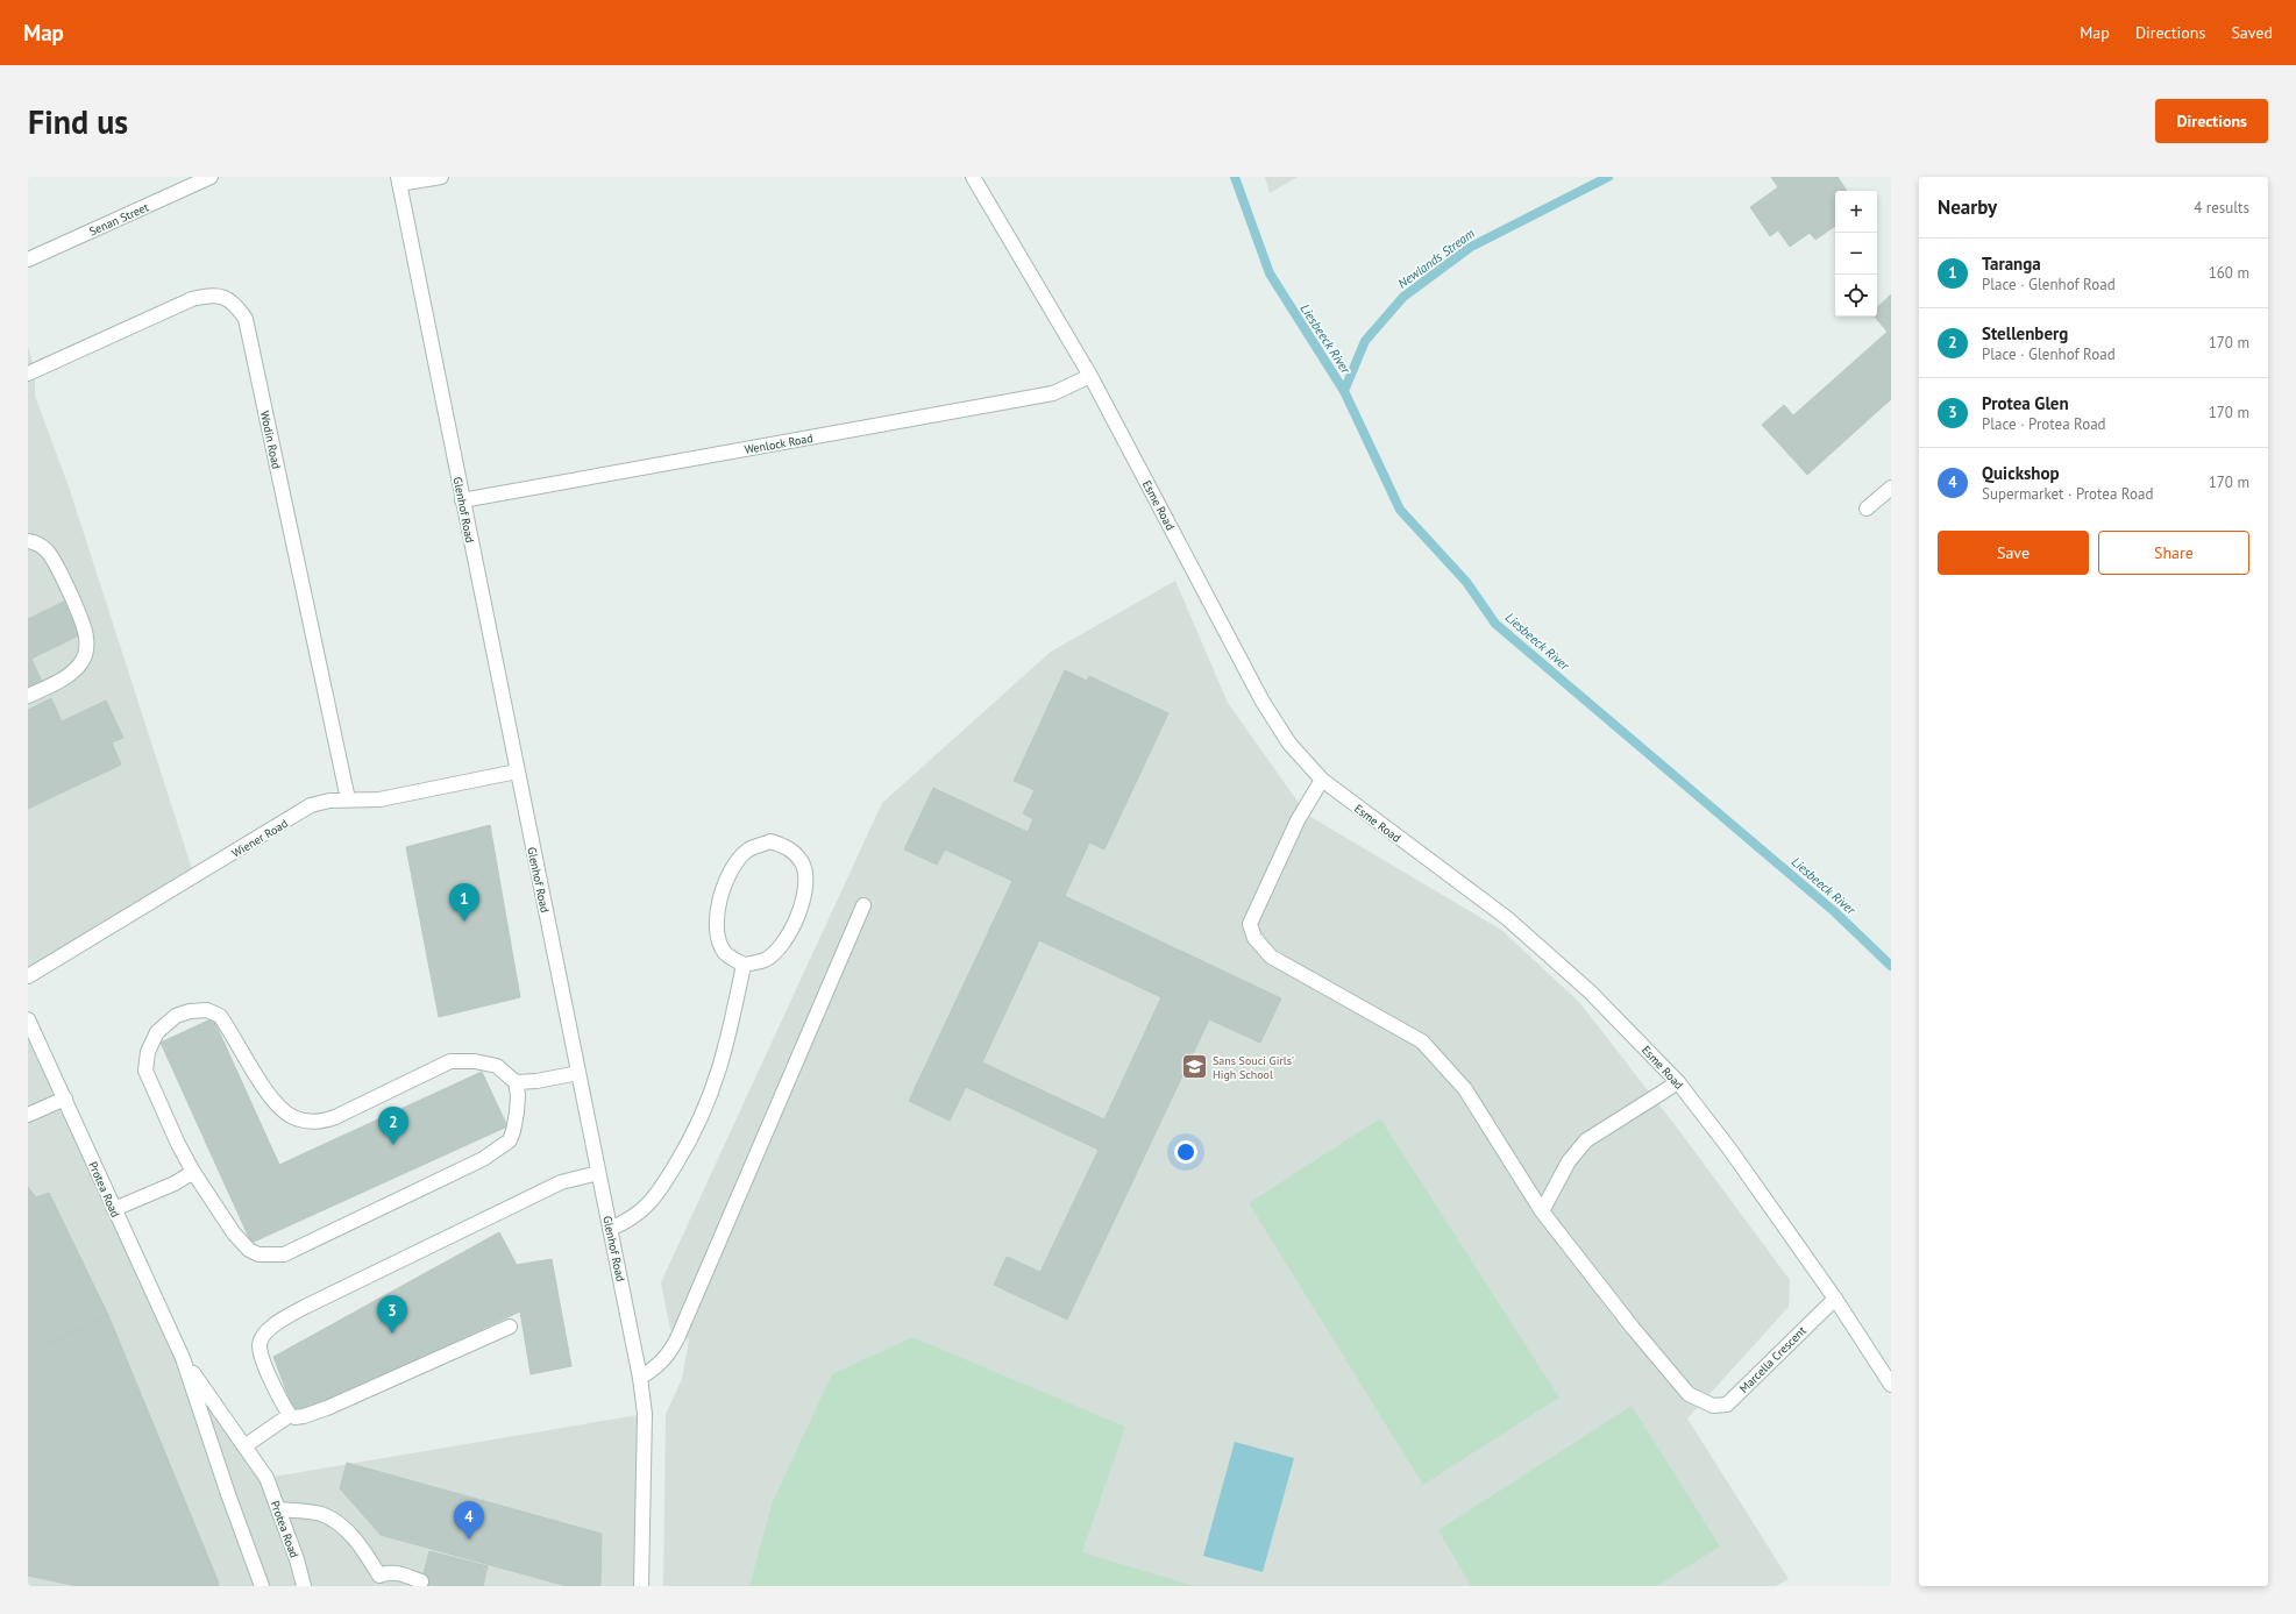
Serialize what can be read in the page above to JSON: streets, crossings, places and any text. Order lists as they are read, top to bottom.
{
  "streets": {
    "street": [
      "Senan Street",
      "Wodin Road",
      "Wenlock Road",
      "Esme Road",
      "Glenhof Road",
      "Wiener Road",
      "Protea Road",
      "Marcella Crescent"
    ]
  },
  "crossings": [
    ["Wodin Road", "Wiener Road"],
    ["Wenlock Road", "Esme Road"],
    ["Wenlock Road", "Glenhof Road"],
    ["Esme Road", "Marcella Crescent"],
    ["Glenhof Road", "Wiener Road"]
  ],
  "water": ["Newlands Stream", "Liesbeeck River"],
  "places": {
    "school or university": ["Sans Souci Girls' High School"]
  },
  "page": {
    "header": "Map",
    "nav": ["Map", "Directions", "Saved"],
    "buttons": [
      "Directions",
      ["Save", "Share"]
    ],
    "title": "Find us",
    "heading": ["Nearby", "4 results"],
    "map_buttons": ["+", "−"],
    "list": [
      {
        "mark": "1",
        "name": "Taranga",
        "note": "Place · Glenhof Road",
        "value": "160 m"
      },
      {
        "mark": "2",
        "name": "Stellenberg",
        "note": "Place · Glenhof Road",
        "value": "170 m"
      },
      {
        "mark": "3",
        "name": "Protea Glen",
        "note": "Place · Protea Road",
        "value": "170 m"
      },
      {
        "mark": "4",
        "name": "Quickshop",
        "note": "Supermarket · Protea Road",
        "value": "170 m"
      }
    ],
    "pins": [
      "1",
      "2",
      "3",
      "4"
    ]
  }
}
